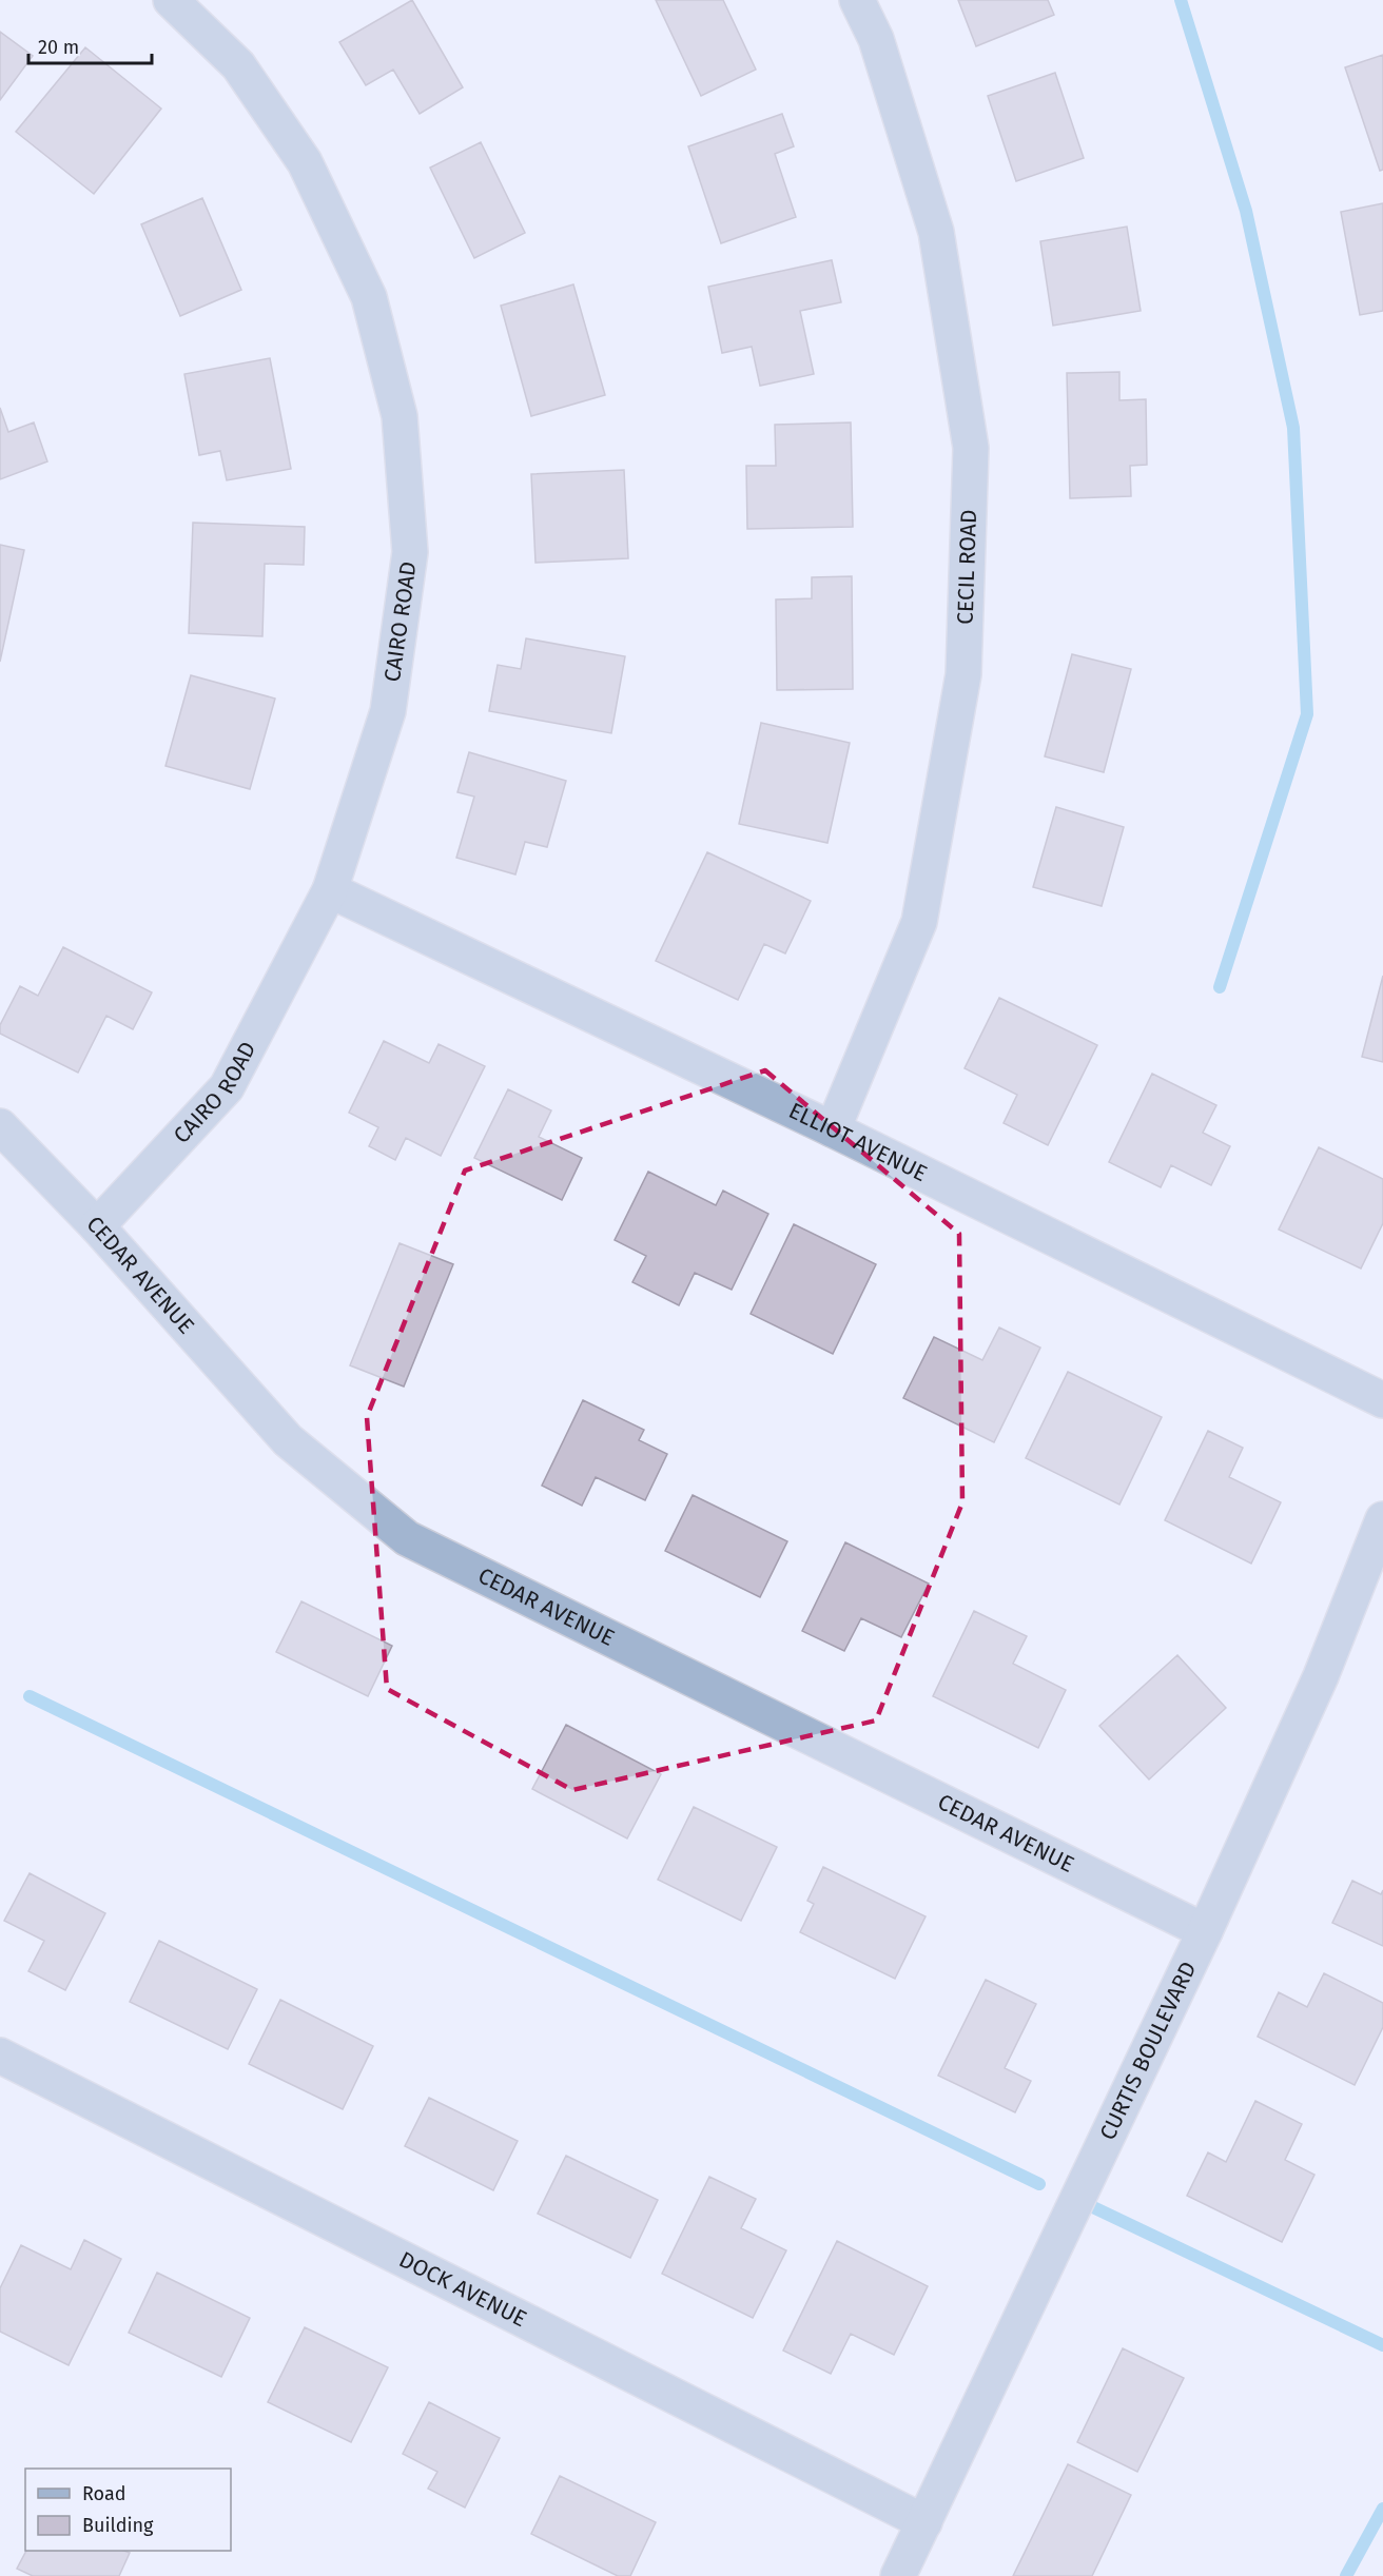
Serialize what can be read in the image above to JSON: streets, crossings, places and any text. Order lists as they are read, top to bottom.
{
  "streets": {
    "street": [
      "CECIL ROAD",
      "CAIRO ROAD",
      "ELLIOT AVENUE",
      "CEDAR AVENUE",
      "CURTIS BOULEVARD",
      "DOCK AVENUE"
    ]
  },
  "crossings": [
    ["CECIL ROAD", "ELLIOT AVENUE"],
    ["CAIRO ROAD", "ELLIOT AVENUE"],
    ["CAIRO ROAD", "CEDAR AVENUE"],
    ["CEDAR AVENUE", "CURTIS BOULEVARD"],
    ["CURTIS BOULEVARD", "DOCK AVENUE"]
  ],
  "legend": ["Road", "Building"],
  "scale_bar": "20 m"
}
